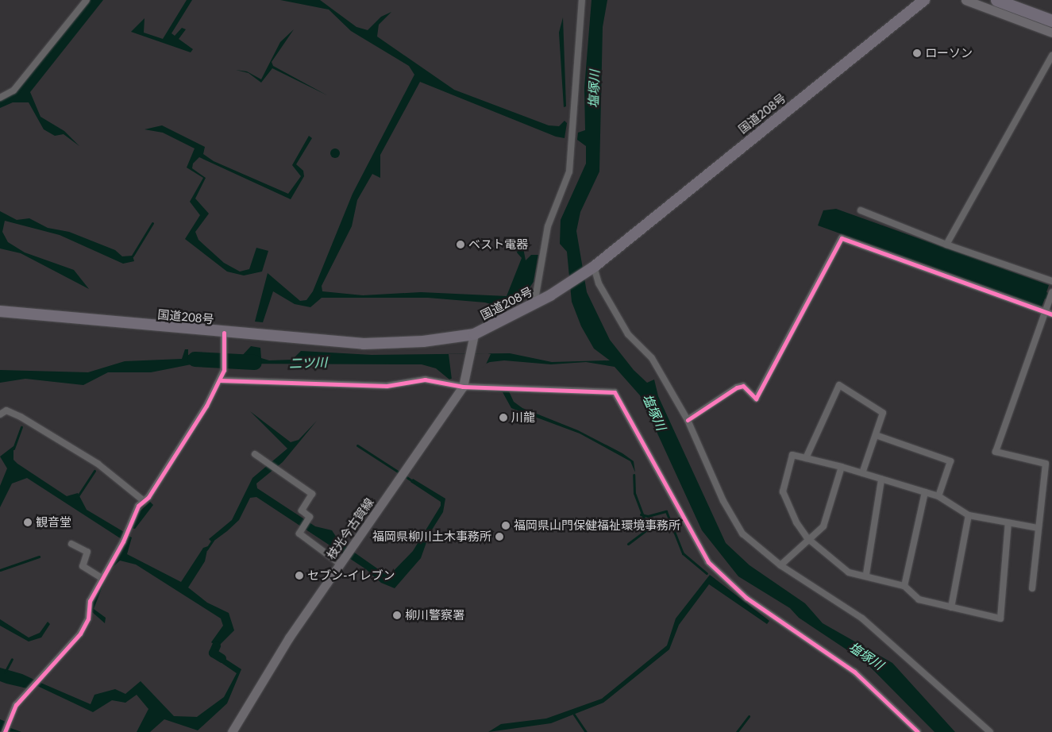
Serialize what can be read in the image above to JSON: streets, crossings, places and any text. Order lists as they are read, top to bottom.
{
  "streets": {
    "highway": ["国道208号"],
    "main road": ["枝光今古賀線"]
  },
  "crossings": [
    ["国道208号", "枝光今古賀線"]
  ],
  "water": ["塩塚川", "二ツ川"],
  "places": [
    "ローソン",
    "ベスト電器",
    "川龍",
    "観音堂",
    "福岡県山門保健福祉環境事務所",
    "福岡県柳川土木事務所",
    "セブン-イレブン",
    "柳川警察署"
  ]
}
